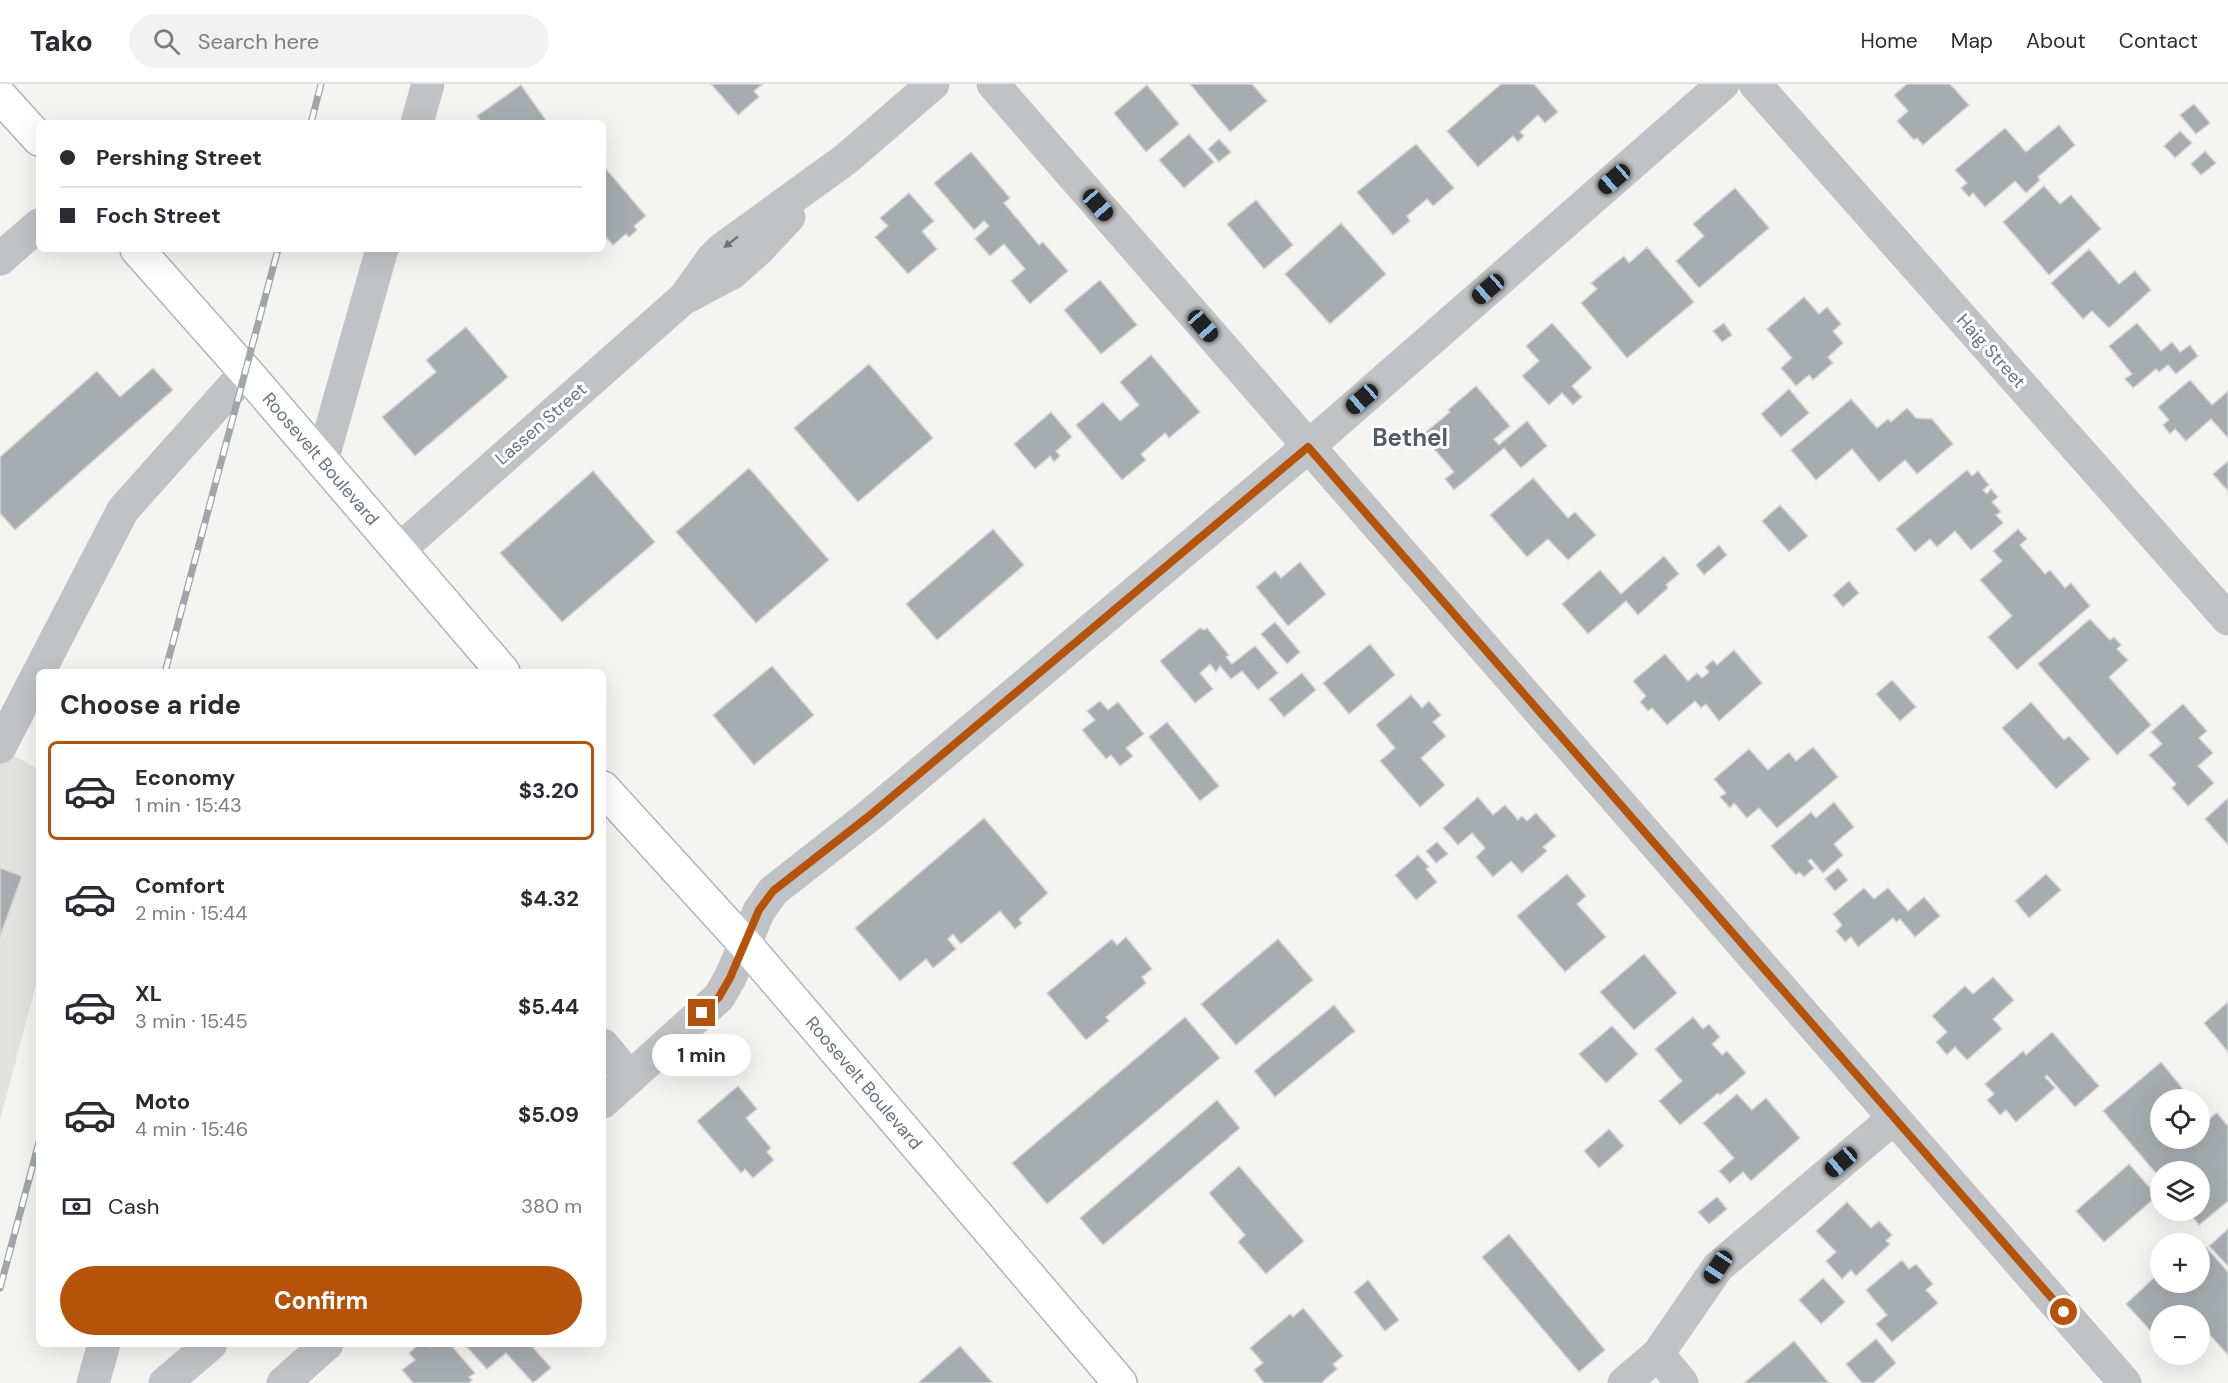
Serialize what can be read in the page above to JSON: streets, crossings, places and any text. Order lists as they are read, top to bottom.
{
  "streets": {
    "main road": ["Roosevelt Boulevard"],
    "street": ["Haig Street", "Lassen Street"]
  },
  "crossings": [
    ["Lassen Street", "Roosevelt Boulevard"]
  ],
  "districts": ["Bethel"],
  "page": {
    "header": "Tako",
    "search": "Search here",
    "nav": [
      "Home",
      "Map",
      "About",
      "Contact"
    ],
    "banner": ["Pershing Street", "Foch Street"],
    "heading": "Choose a ride",
    "list": [
      {
        "name": "Economy",
        "note": "1 min · 15:43",
        "value": "$3.20"
      },
      {
        "name": "Comfort",
        "note": "2 min · 15:44",
        "value": "$4.32"
      },
      {
        "name": "XL",
        "note": "3 min · 15:45",
        "value": "$5.44"
      },
      {
        "name": "Moto",
        "note": "4 min · 15:46",
        "value": "$5.09"
      }
    ],
    "bubble": "1 min",
    "map_buttons": ["+", "−"],
    "pay": ["Cash", "380 m"],
    "buttons": "Confirm"
  }
}
